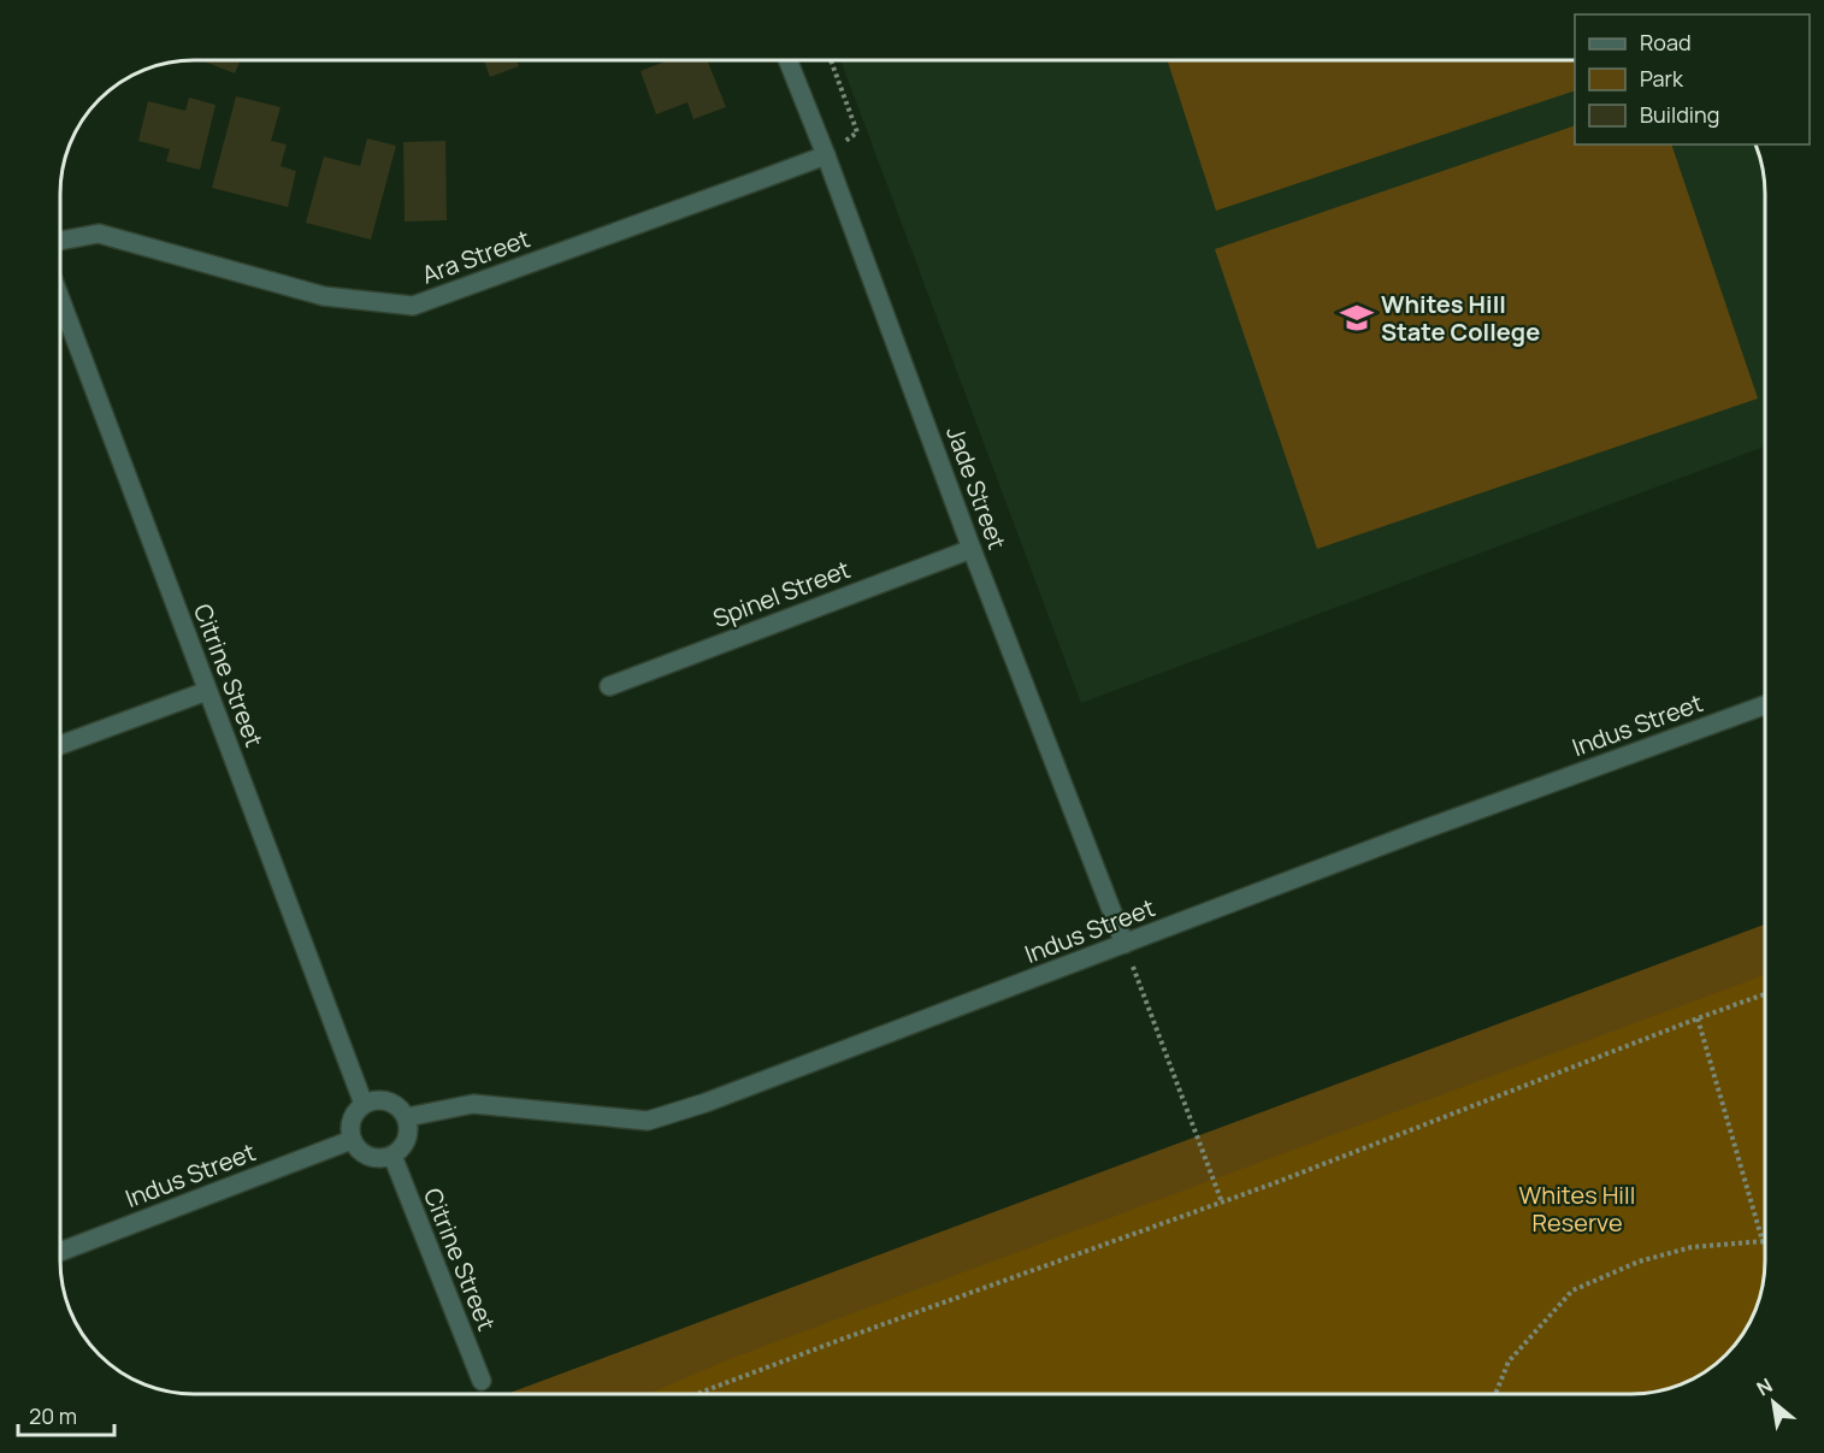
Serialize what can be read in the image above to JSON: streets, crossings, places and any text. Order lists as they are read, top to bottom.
{
  "streets": {
    "street": [
      "Ara Street",
      "Jade Street",
      "Spinel Street",
      "Citrine Street",
      "Indus Street"
    ]
  },
  "crossings": [
    ["Ara Street", "Jade Street"],
    ["Jade Street", "Spinel Street"],
    ["Jade Street", "Indus Street"],
    ["Citrine Street", "Indus Street"]
  ],
  "parks": ["Whites Hill Reserve"],
  "places": {
    "school or university": ["Whites Hill State College"]
  },
  "legend": ["Road", "Park", "Building"],
  "scale_bar": "20 m",
  "north": "top left"
}
